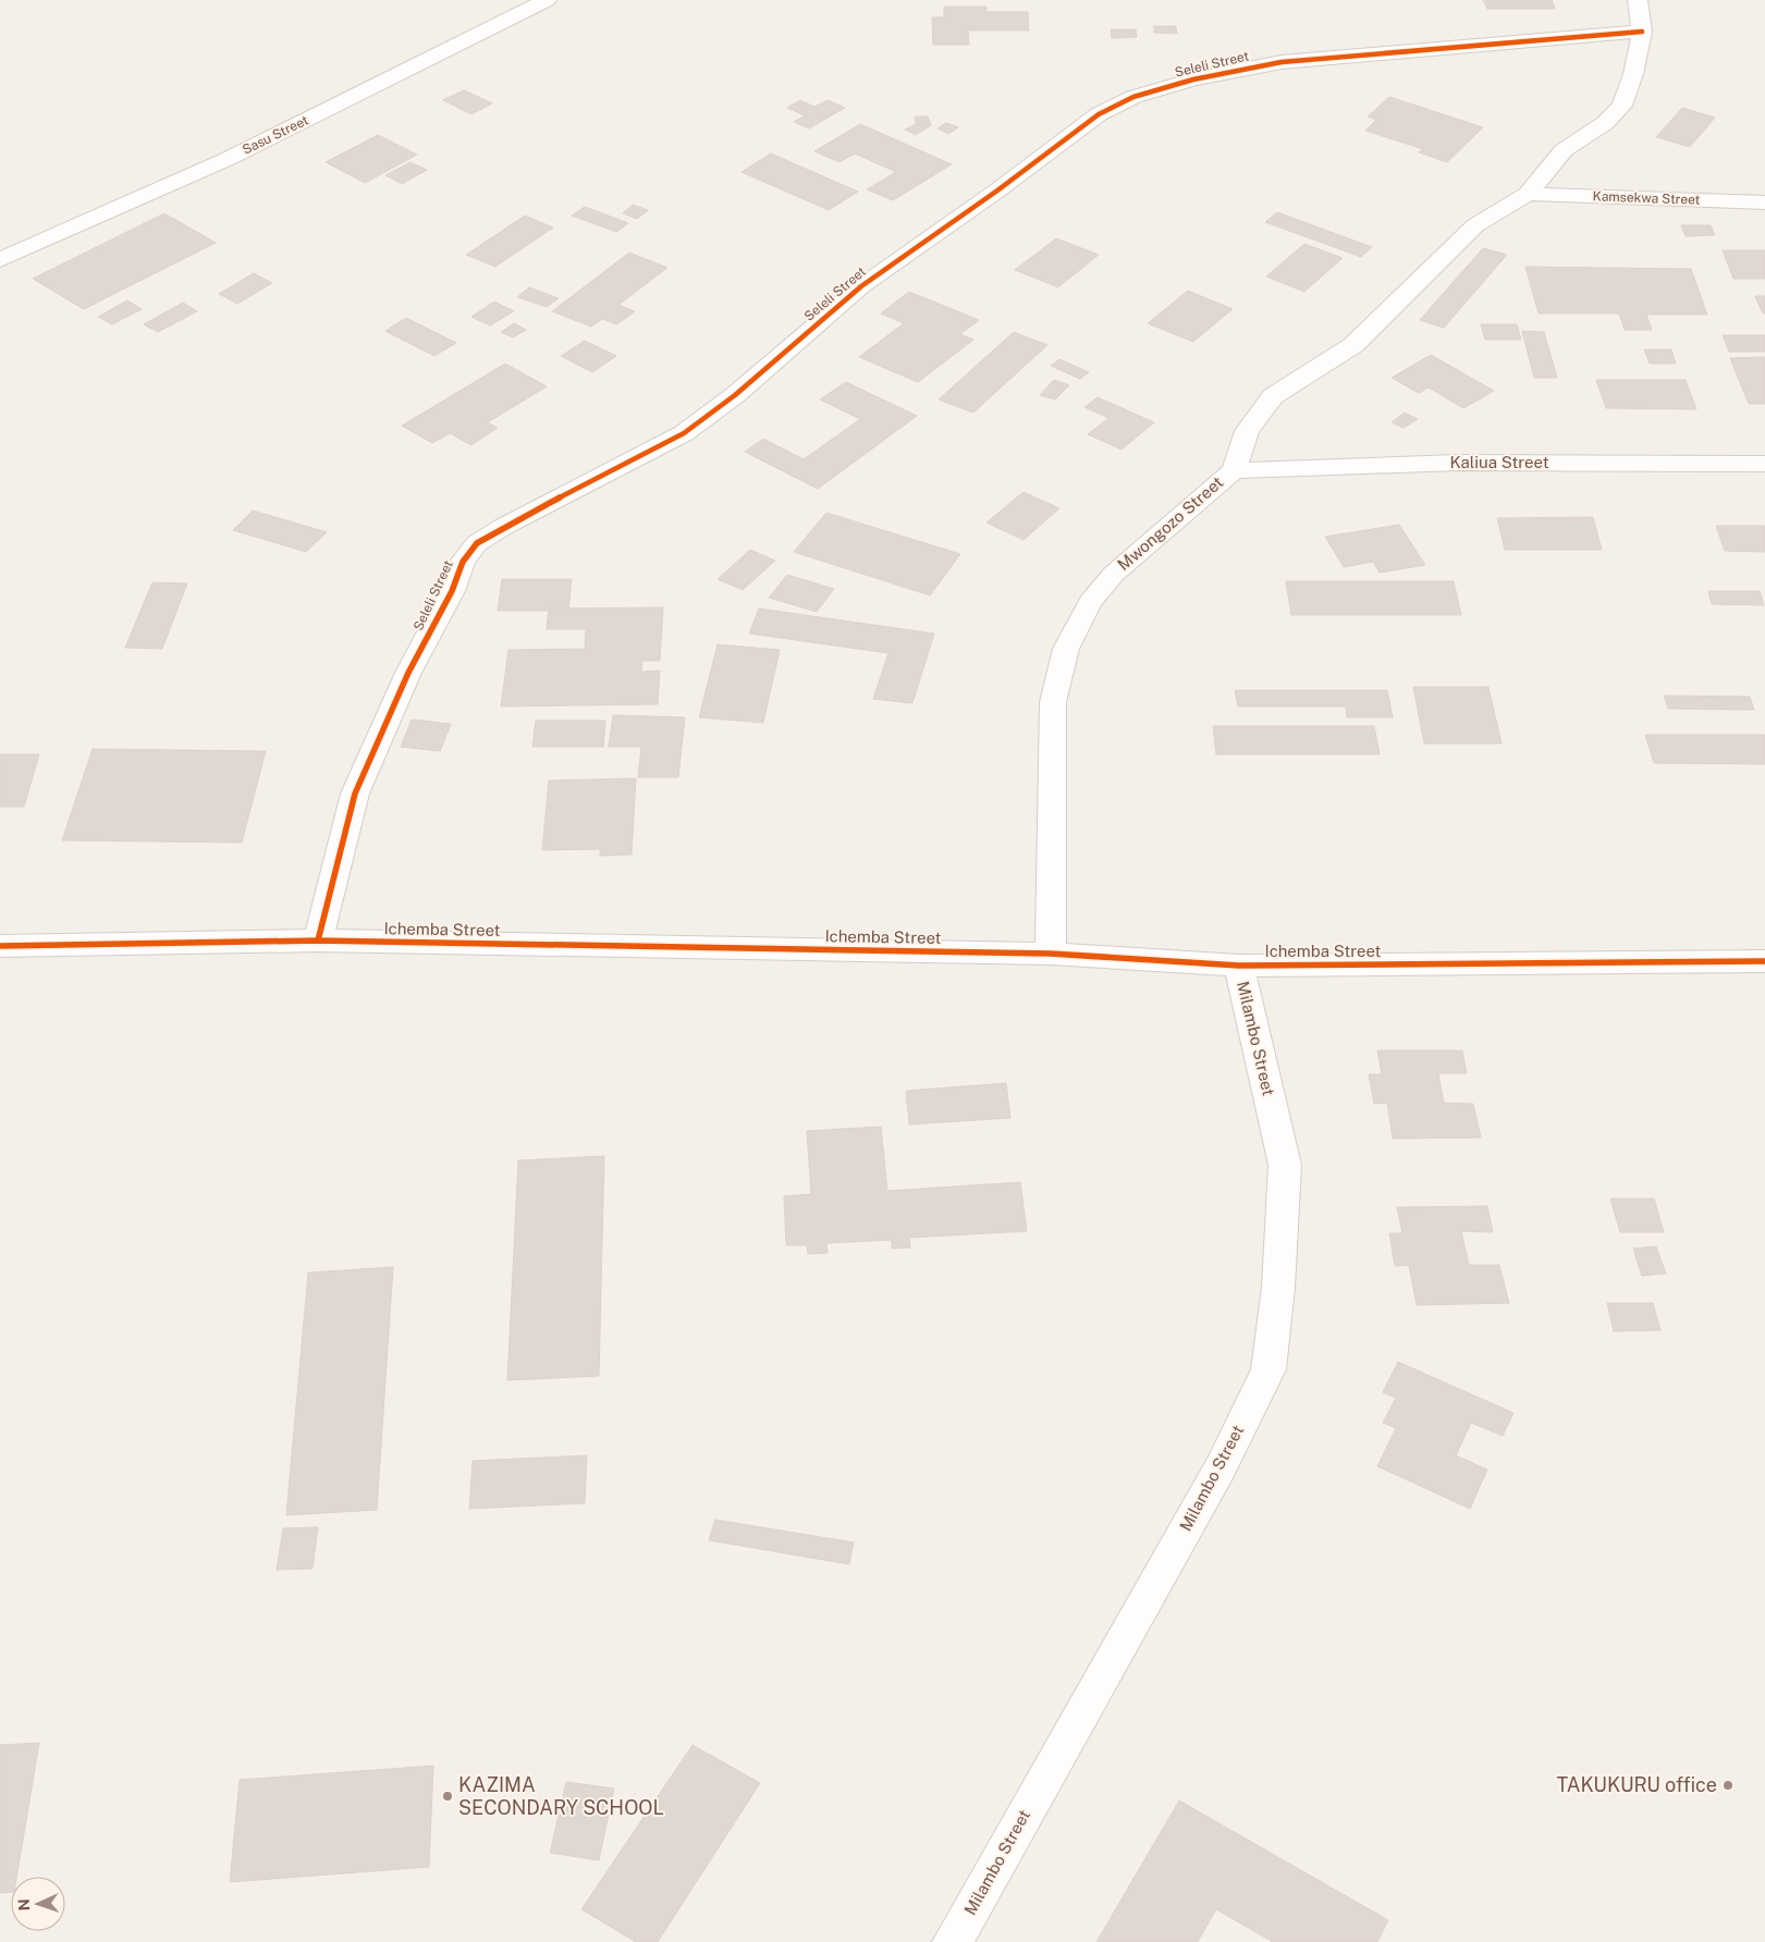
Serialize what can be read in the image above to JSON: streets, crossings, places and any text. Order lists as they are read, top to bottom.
{
  "streets": {
    "street": [
      "Seleli Street",
      "Sasu Street",
      "Kamsekwa Street",
      "Kaliua Street",
      "Mwongozo Street",
      "Ichemba Street",
      "Milambo Street"
    ]
  },
  "crossings": [
    ["Seleli Street", "Mwongozo Street"],
    ["Seleli Street", "Ichemba Street"],
    ["Kamsekwa Street", "Mwongozo Street"],
    ["Kaliua Street", "Mwongozo Street"],
    ["Mwongozo Street", "Ichemba Street"],
    ["Ichemba Street", "Milambo Street"]
  ],
  "places": ["TAKUKURU office", "KAZIMA SECONDARY SCHOOL"],
  "north": "left"
}
